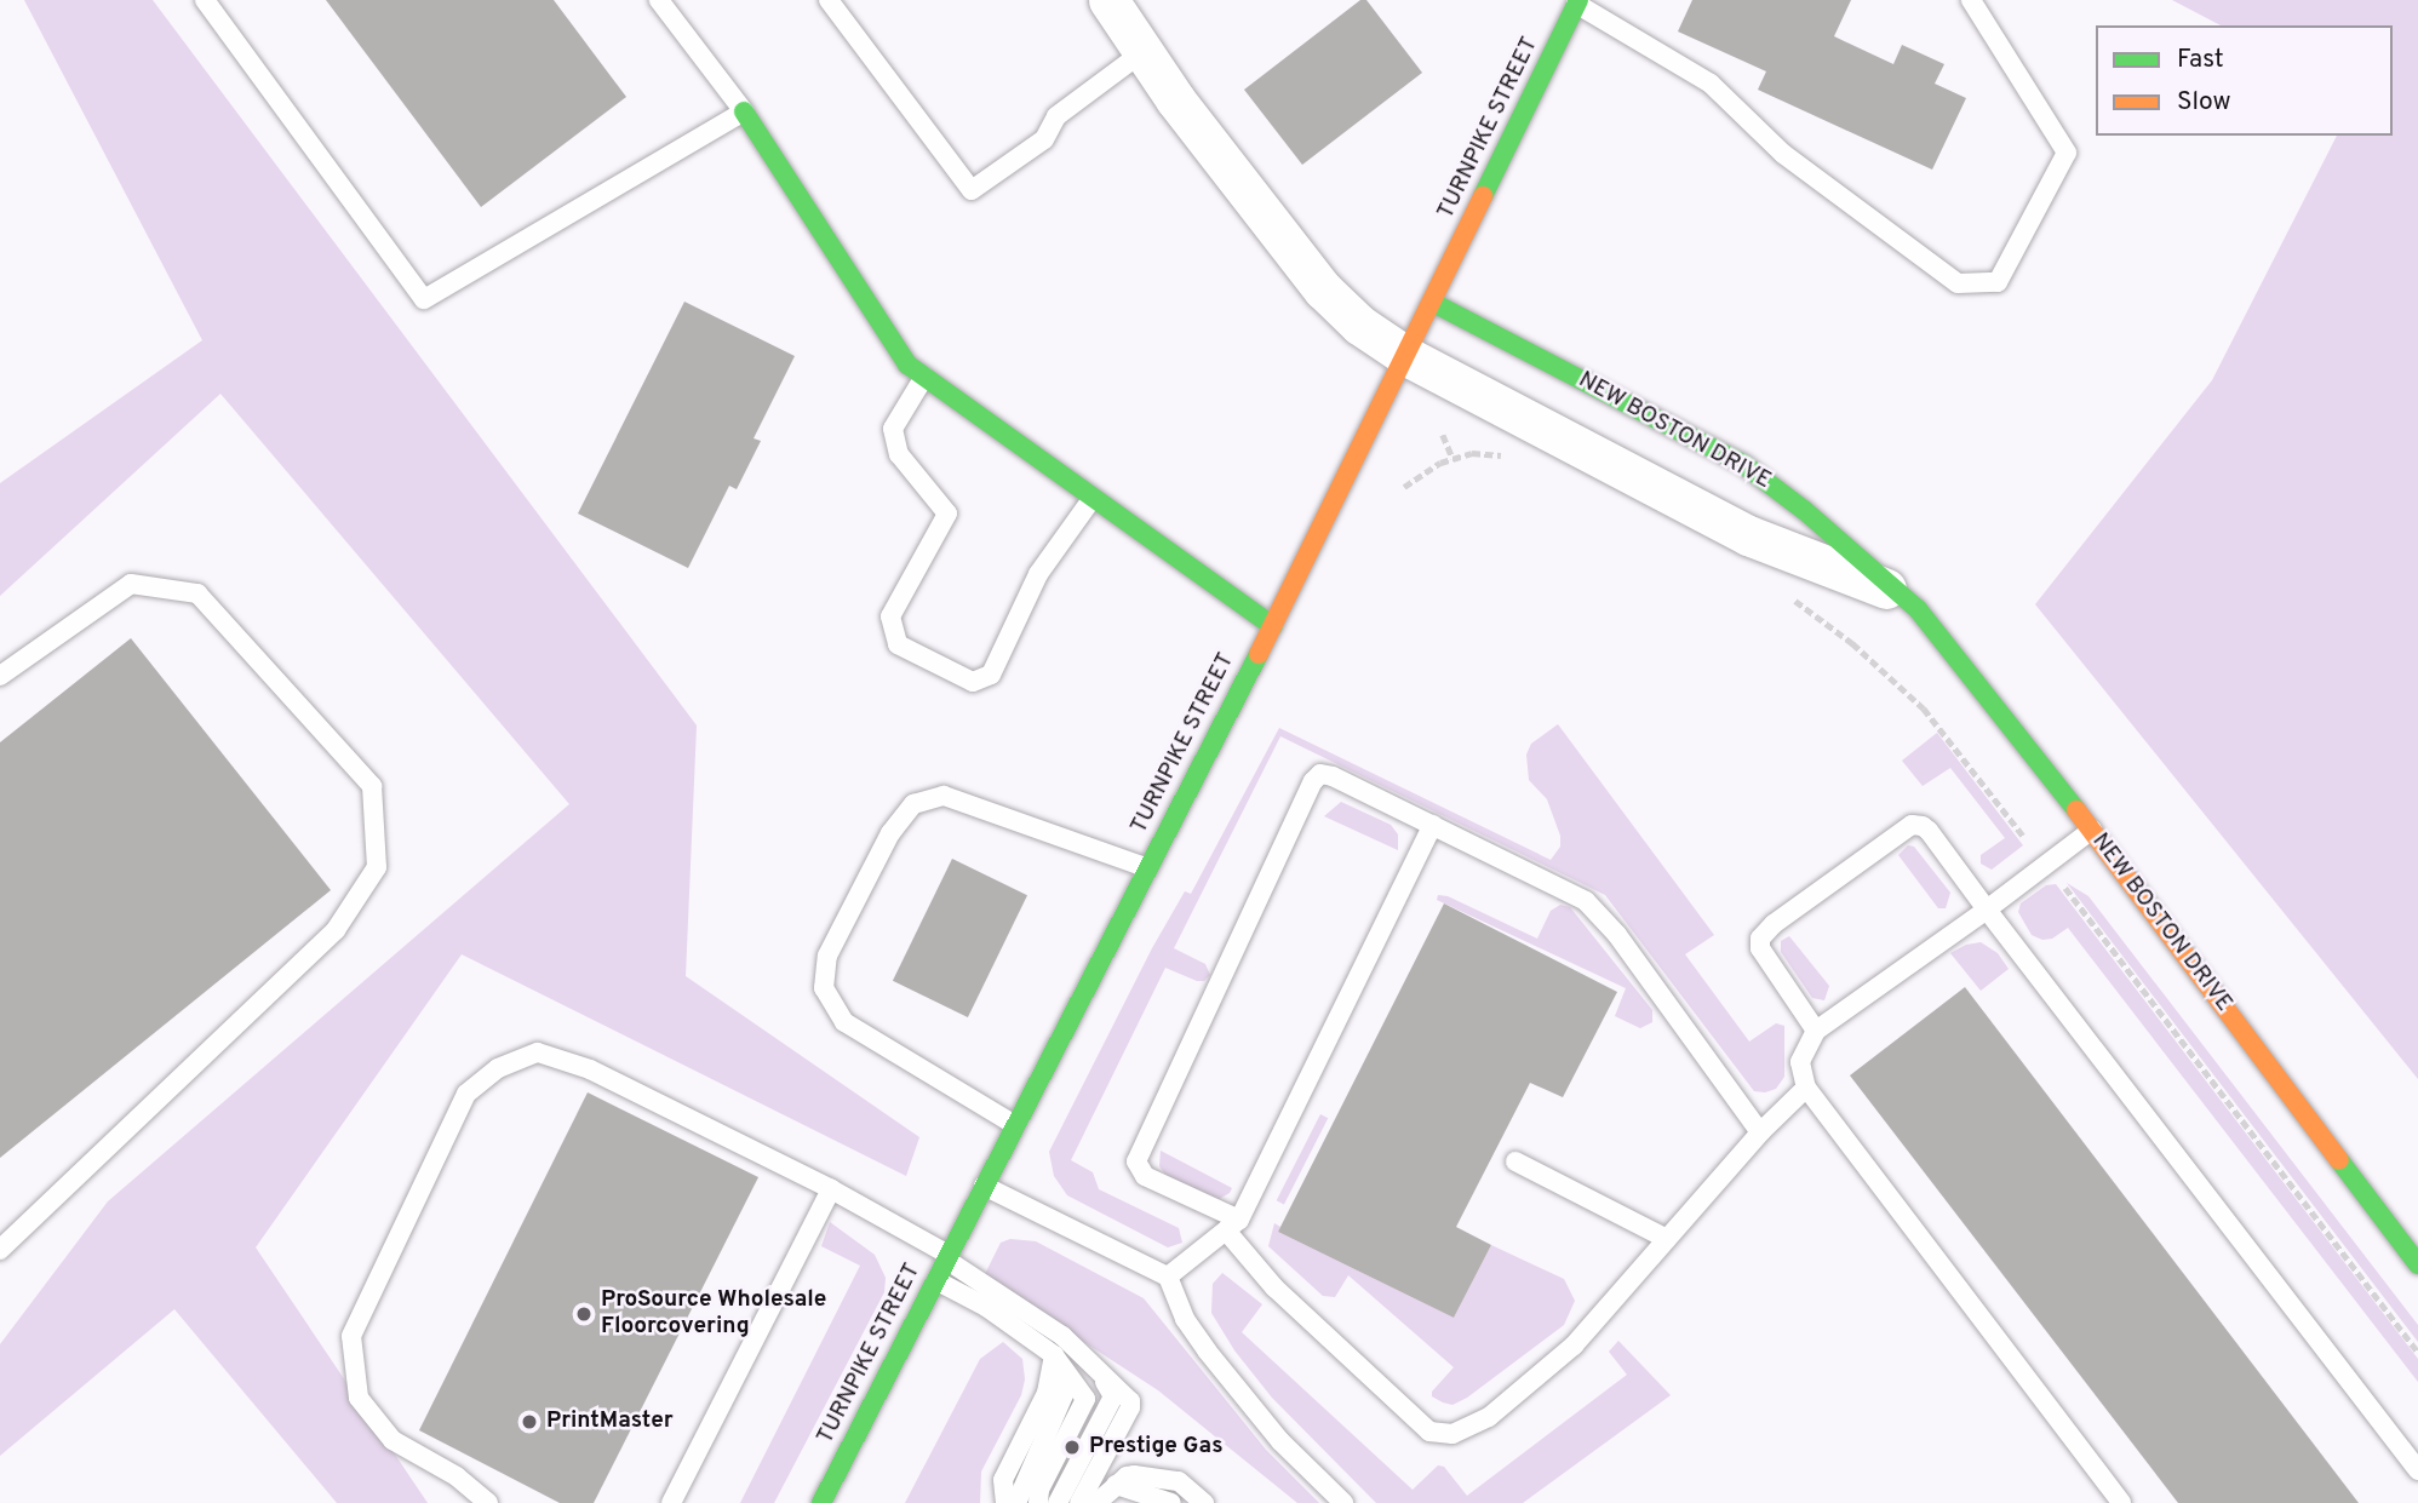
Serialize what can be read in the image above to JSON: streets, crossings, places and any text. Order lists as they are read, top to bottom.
{
  "streets": {
    "street": ["TURNPIKE STREET", "NEW BOSTON DRIVE"]
  },
  "crossings": [
    ["TURNPIKE STREET", "NEW BOSTON DRIVE"]
  ],
  "places": ["ProSource Wholesale Floorcovering", "PrintMaster", "Prestige Gas"],
  "legend": ["Fast", "Slow"]
}
